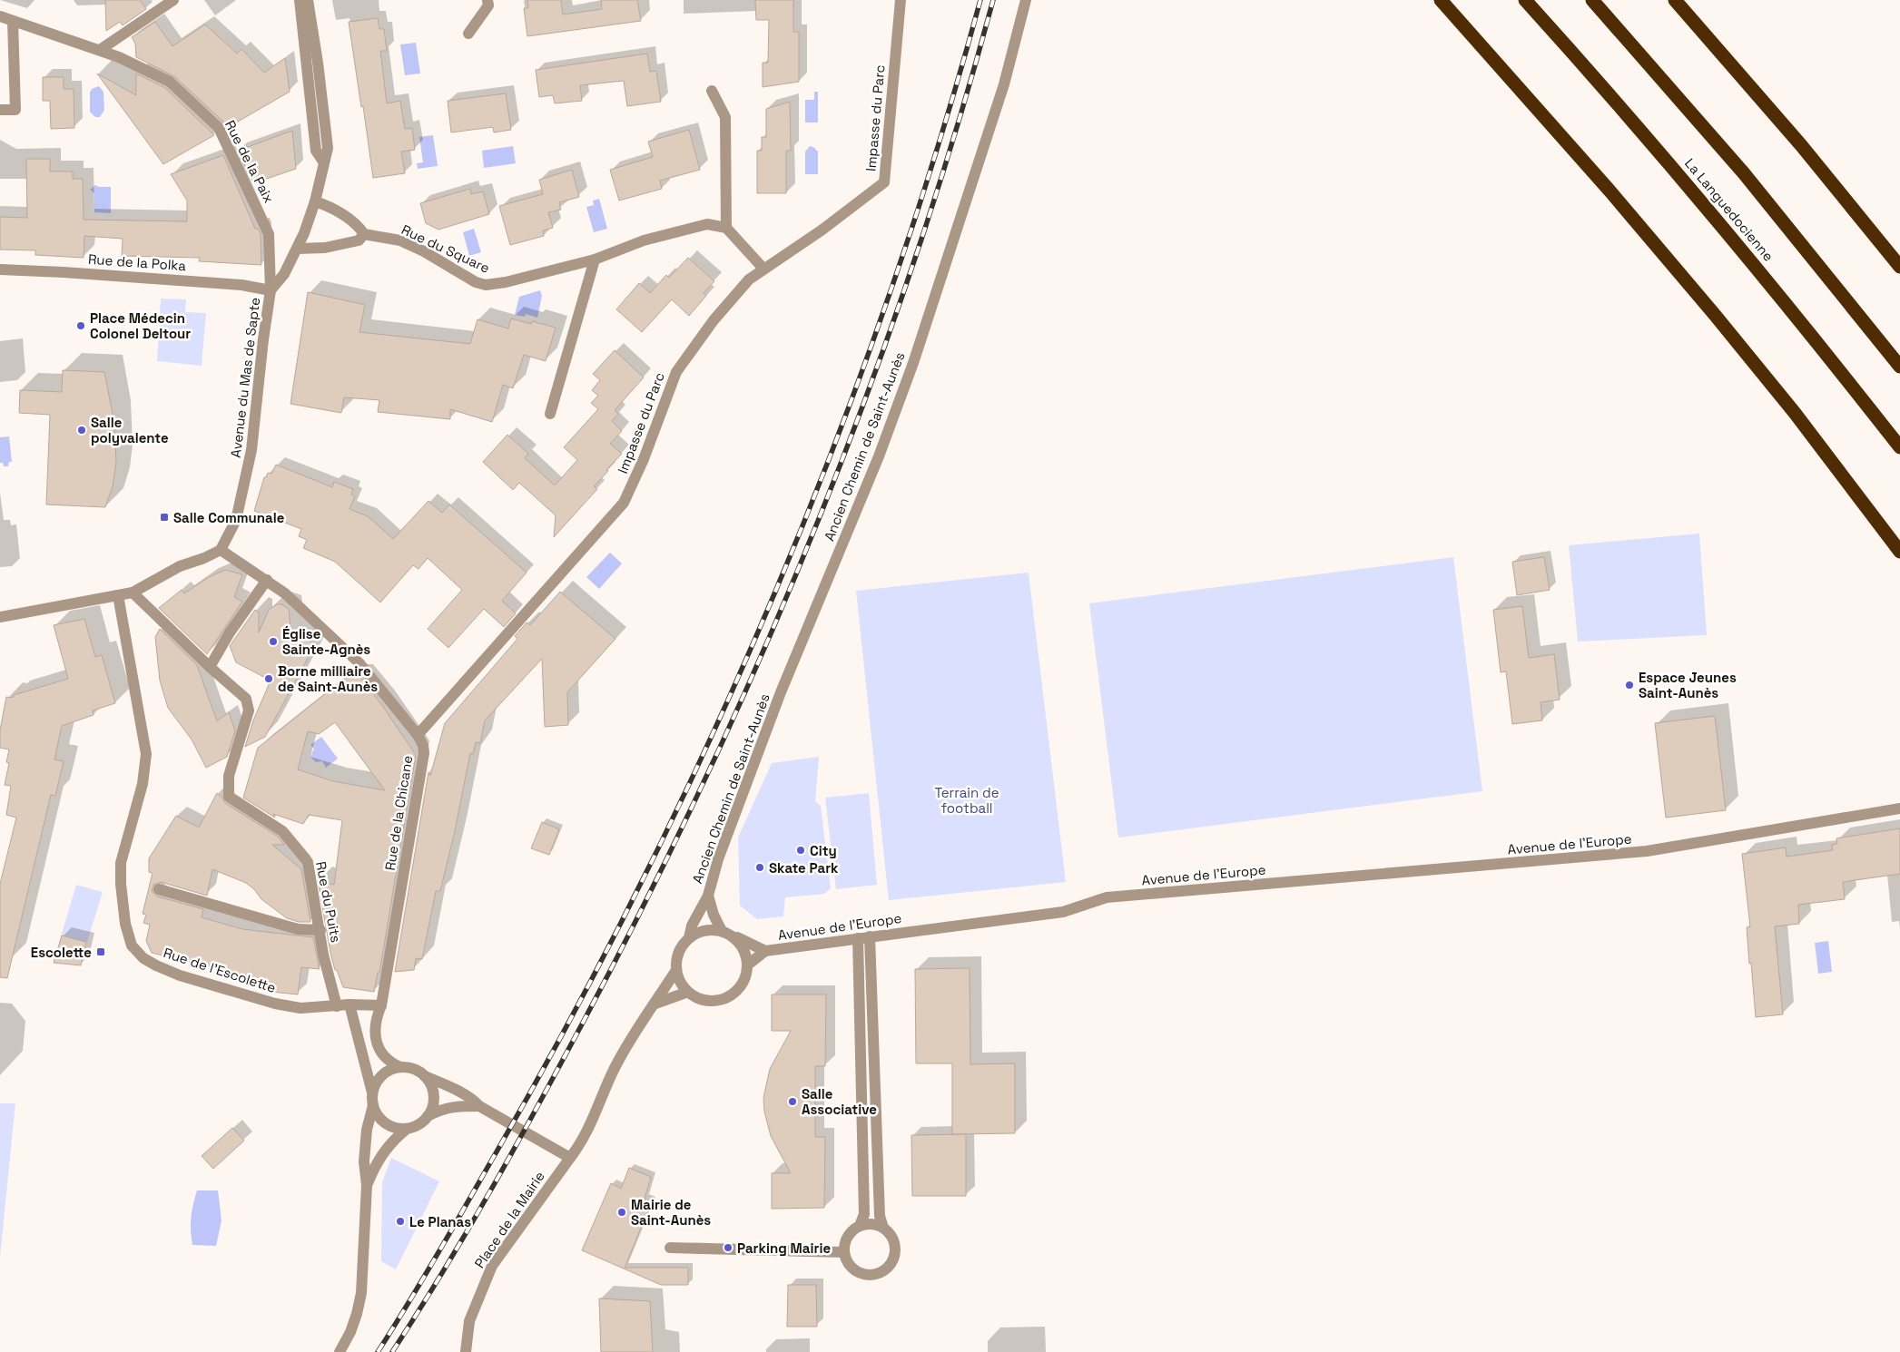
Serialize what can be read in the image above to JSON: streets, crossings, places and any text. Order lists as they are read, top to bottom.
{
  "streets": {
    "highway": ["La Languedocienne"],
    "street": [
      "Impasse du Parc",
      "Rue de la Paix",
      "Rue du Square",
      "Rue de la Polka",
      "Avenue du Mas de Sapte",
      "Ancien Chemin de Saint-Aunès",
      "Rue de la Chicane",
      "Avenue de l'Europe",
      "Rue du Puits",
      "Rue de l'Escolette",
      "Place de la Mairie"
    ]
  },
  "crossings": [
    ["Impasse du Parc", "Rue de la Chicane"],
    ["Rue de la Paix", "Rue de la Polka"],
    ["Rue de la Paix", "Avenue du Mas de Sapte"],
    ["Rue de la Polka", "Avenue du Mas de Sapte"],
    ["Avenue du Mas de Sapte", "Rue de la Chicane"],
    ["Ancien Chemin de Saint-Aunès", "Avenue de l'Europe"],
    ["Rue de la Chicane", "Rue de l'Escolette"],
    ["Rue du Puits", "Rue de l'Escolette"]
  ],
  "parks": ["Terrain de football"],
  "places": {
    "other": [
      "Place Médecin Colonel Deltour",
      "Salle polyvalente",
      "Église Sainte-Agnès",
      "Borne milliaire de Saint-Aunès",
      "Espace Jeunes Saint-Aunès",
      "City",
      "Skate Park",
      "Salle Associative",
      "Mairie de Saint-Aunès",
      "Le Planas",
      "Parking Mairie"
    ],
    "transit": ["Salle Communale", "Escolette"]
  }
}
